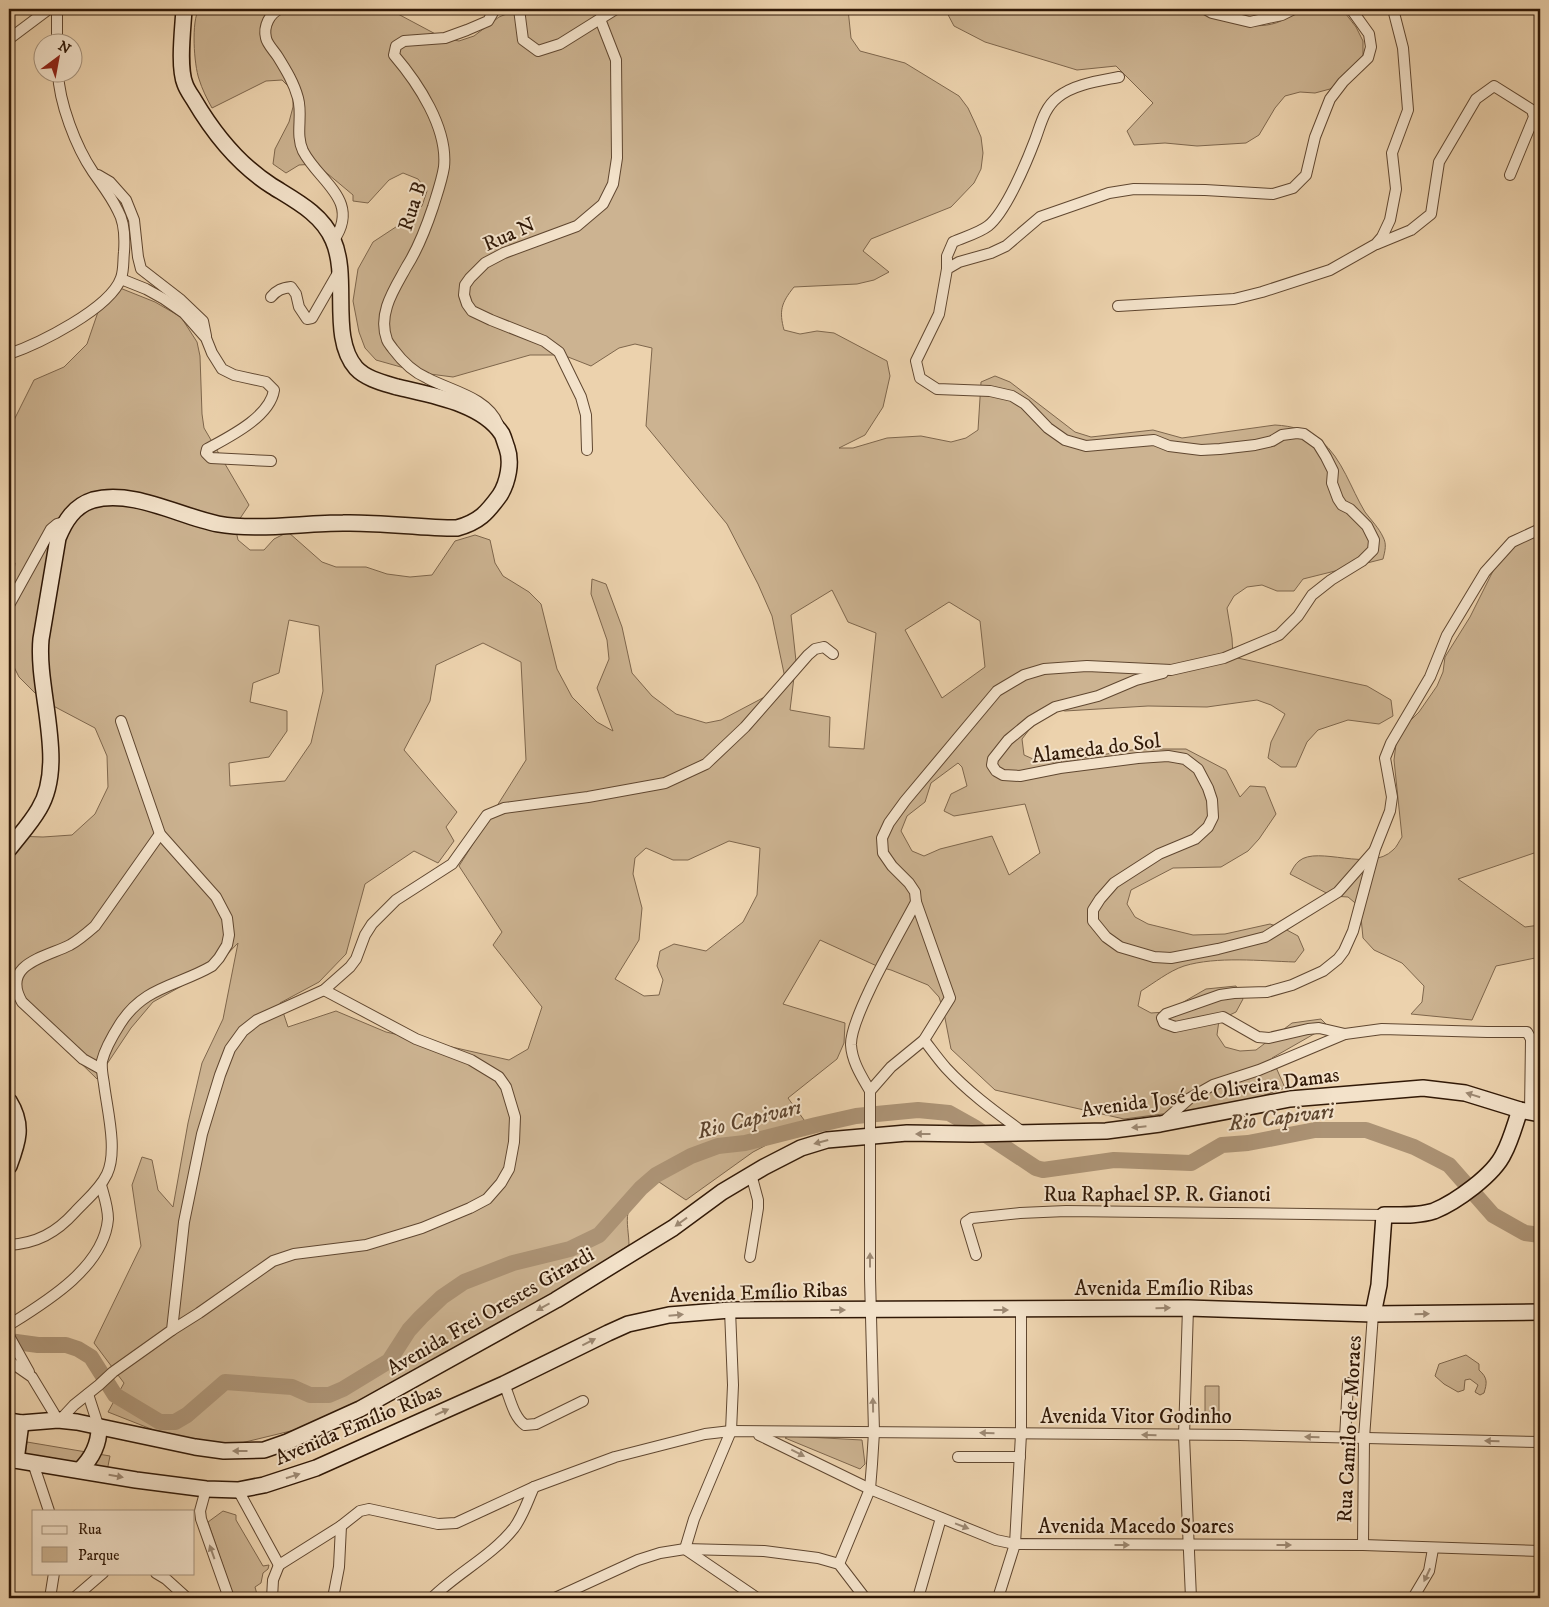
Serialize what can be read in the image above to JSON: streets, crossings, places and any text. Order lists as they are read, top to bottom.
{
  "streets": {
    "street": [
      "Rua B",
      "Rua N",
      "Alameda do Sol",
      "Avenida José de Oliveira Damas",
      "Rua Raphael SP. R. Gianoti",
      "Avenida Emílio Ribas",
      "Avenida Frei Orestes Girardi",
      "Avenida Vitor Godinho",
      "Rua Camilo de Moraes",
      "Avenida Macedo Soares"
    ]
  },
  "crossings": [
    ["Avenida José de Oliveira Damas", "Avenida Frei Orestes Girardi"],
    ["Avenida Emílio Ribas", "Rua Camilo de Moraes"],
    ["Avenida Vitor Godinho", "Rua Camilo de Moraes"],
    ["Avenida Vitor Godinho", "Avenida Macedo Soares"],
    ["Rua Camilo de Moraes", "Avenida Macedo Soares"]
  ],
  "one_way": [
    "Avenida Emílio Ribas",
    "Avenida Frei Orestes Girardi",
    "Avenida Vitor Godinho",
    "Avenida Macedo Soares"
  ],
  "water": ["Rio Capivari"],
  "legend": ["Rua", "Parque"],
  "north": "top right"
}
